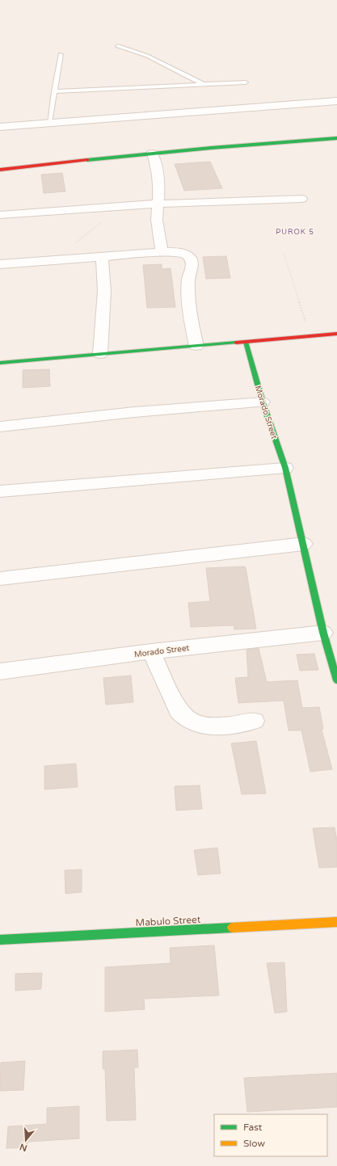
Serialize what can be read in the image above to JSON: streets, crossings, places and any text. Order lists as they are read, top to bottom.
{
  "streets": {
    "street": ["Morado Street", "Mabulo Street"]
  },
  "districts": ["PUROK 5"],
  "legend": ["Fast", "Slow"],
  "north": "bottom"
}
